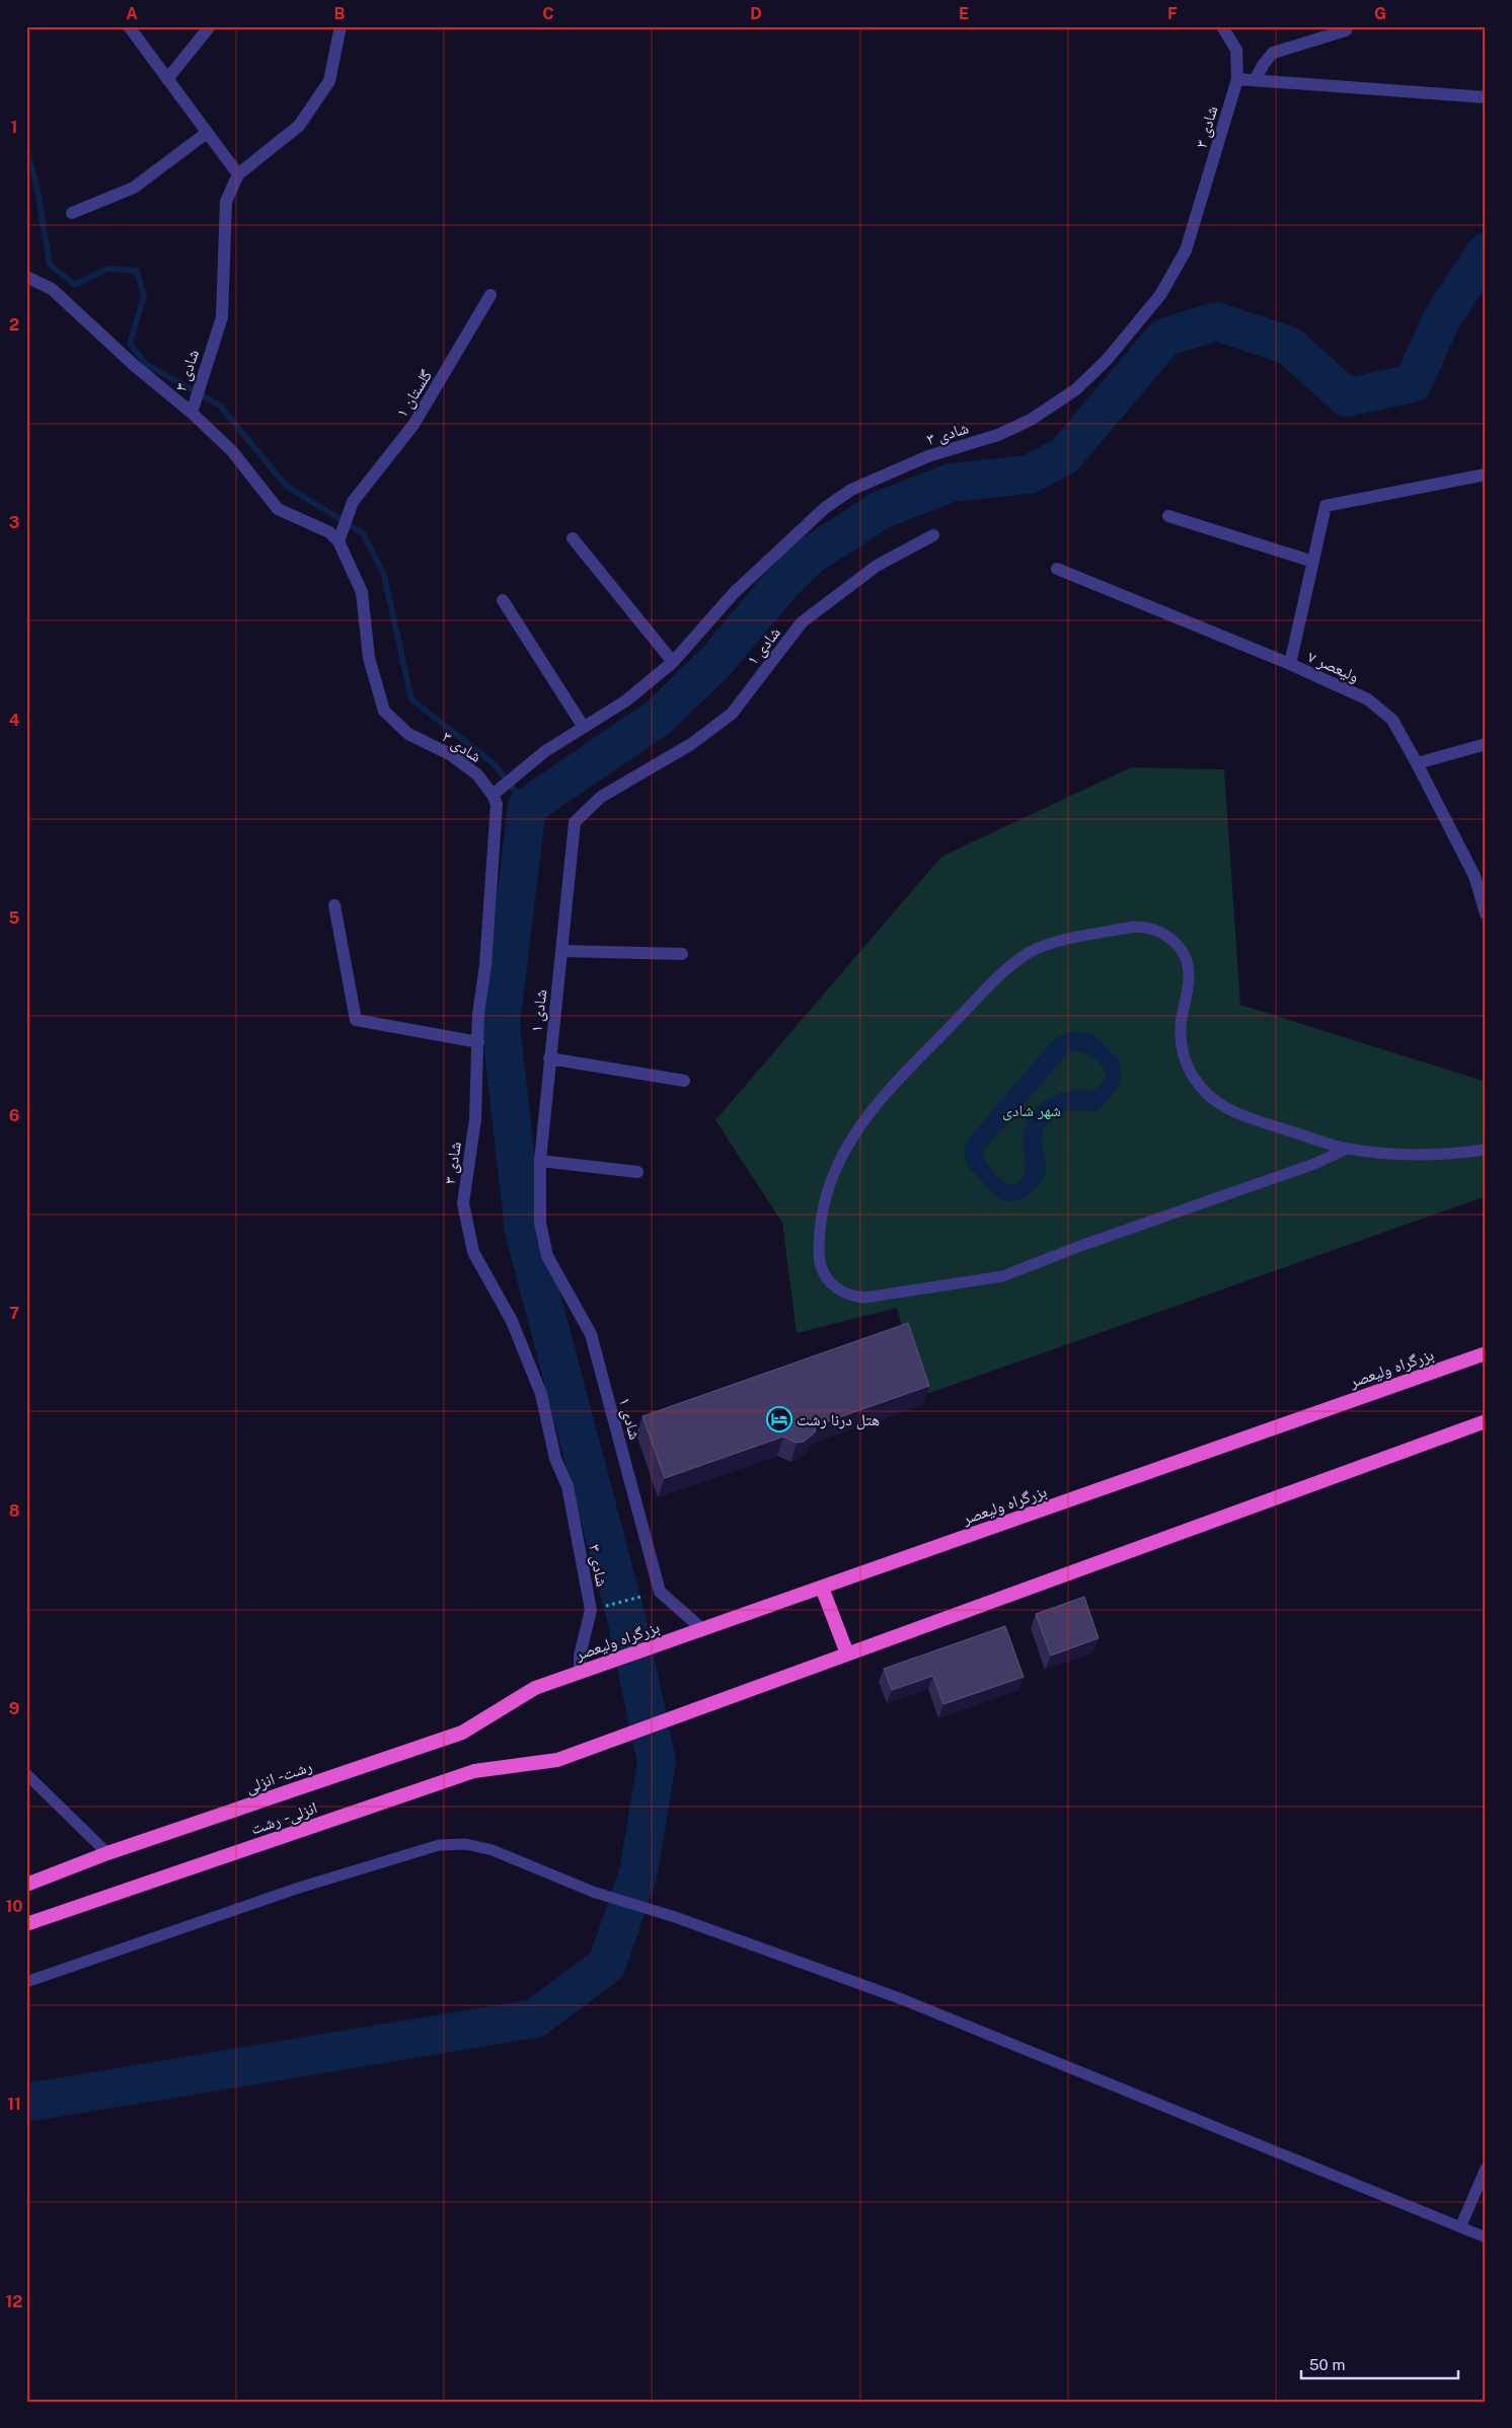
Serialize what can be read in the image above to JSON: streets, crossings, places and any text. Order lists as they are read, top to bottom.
{
  "streets": {
    "highway": ["بزرگراه ولیعصر", "رشت - انزلی", "انزلی - رشت"],
    "street": [
      "شادی ۳",
      "گلستان ۱",
      "شادی ۱",
      "ولیعصر ۷"
    ]
  },
  "crossings": [
    ["شادی ۳", "گلستان ۱"],
    ["شادی ۳", "بزرگراه ولیعصر"],
    ["بزرگراه ولیعصر", "رشت - انزلی"]
  ],
  "parks": ["شهر شادی"],
  "places": {
    "hotel": ["هتل درنا رشت"]
  },
  "scale_bar": "50 m",
  "grid": {
    "columns": [
      "A",
      "B",
      "C",
      "D",
      "E",
      "F",
      "G"
    ],
    "rows": [
      "1",
      "2",
      "3",
      "4",
      "5",
      "6",
      "7",
      "8",
      "9",
      "10",
      "11",
      "12"
    ]
  }
}
